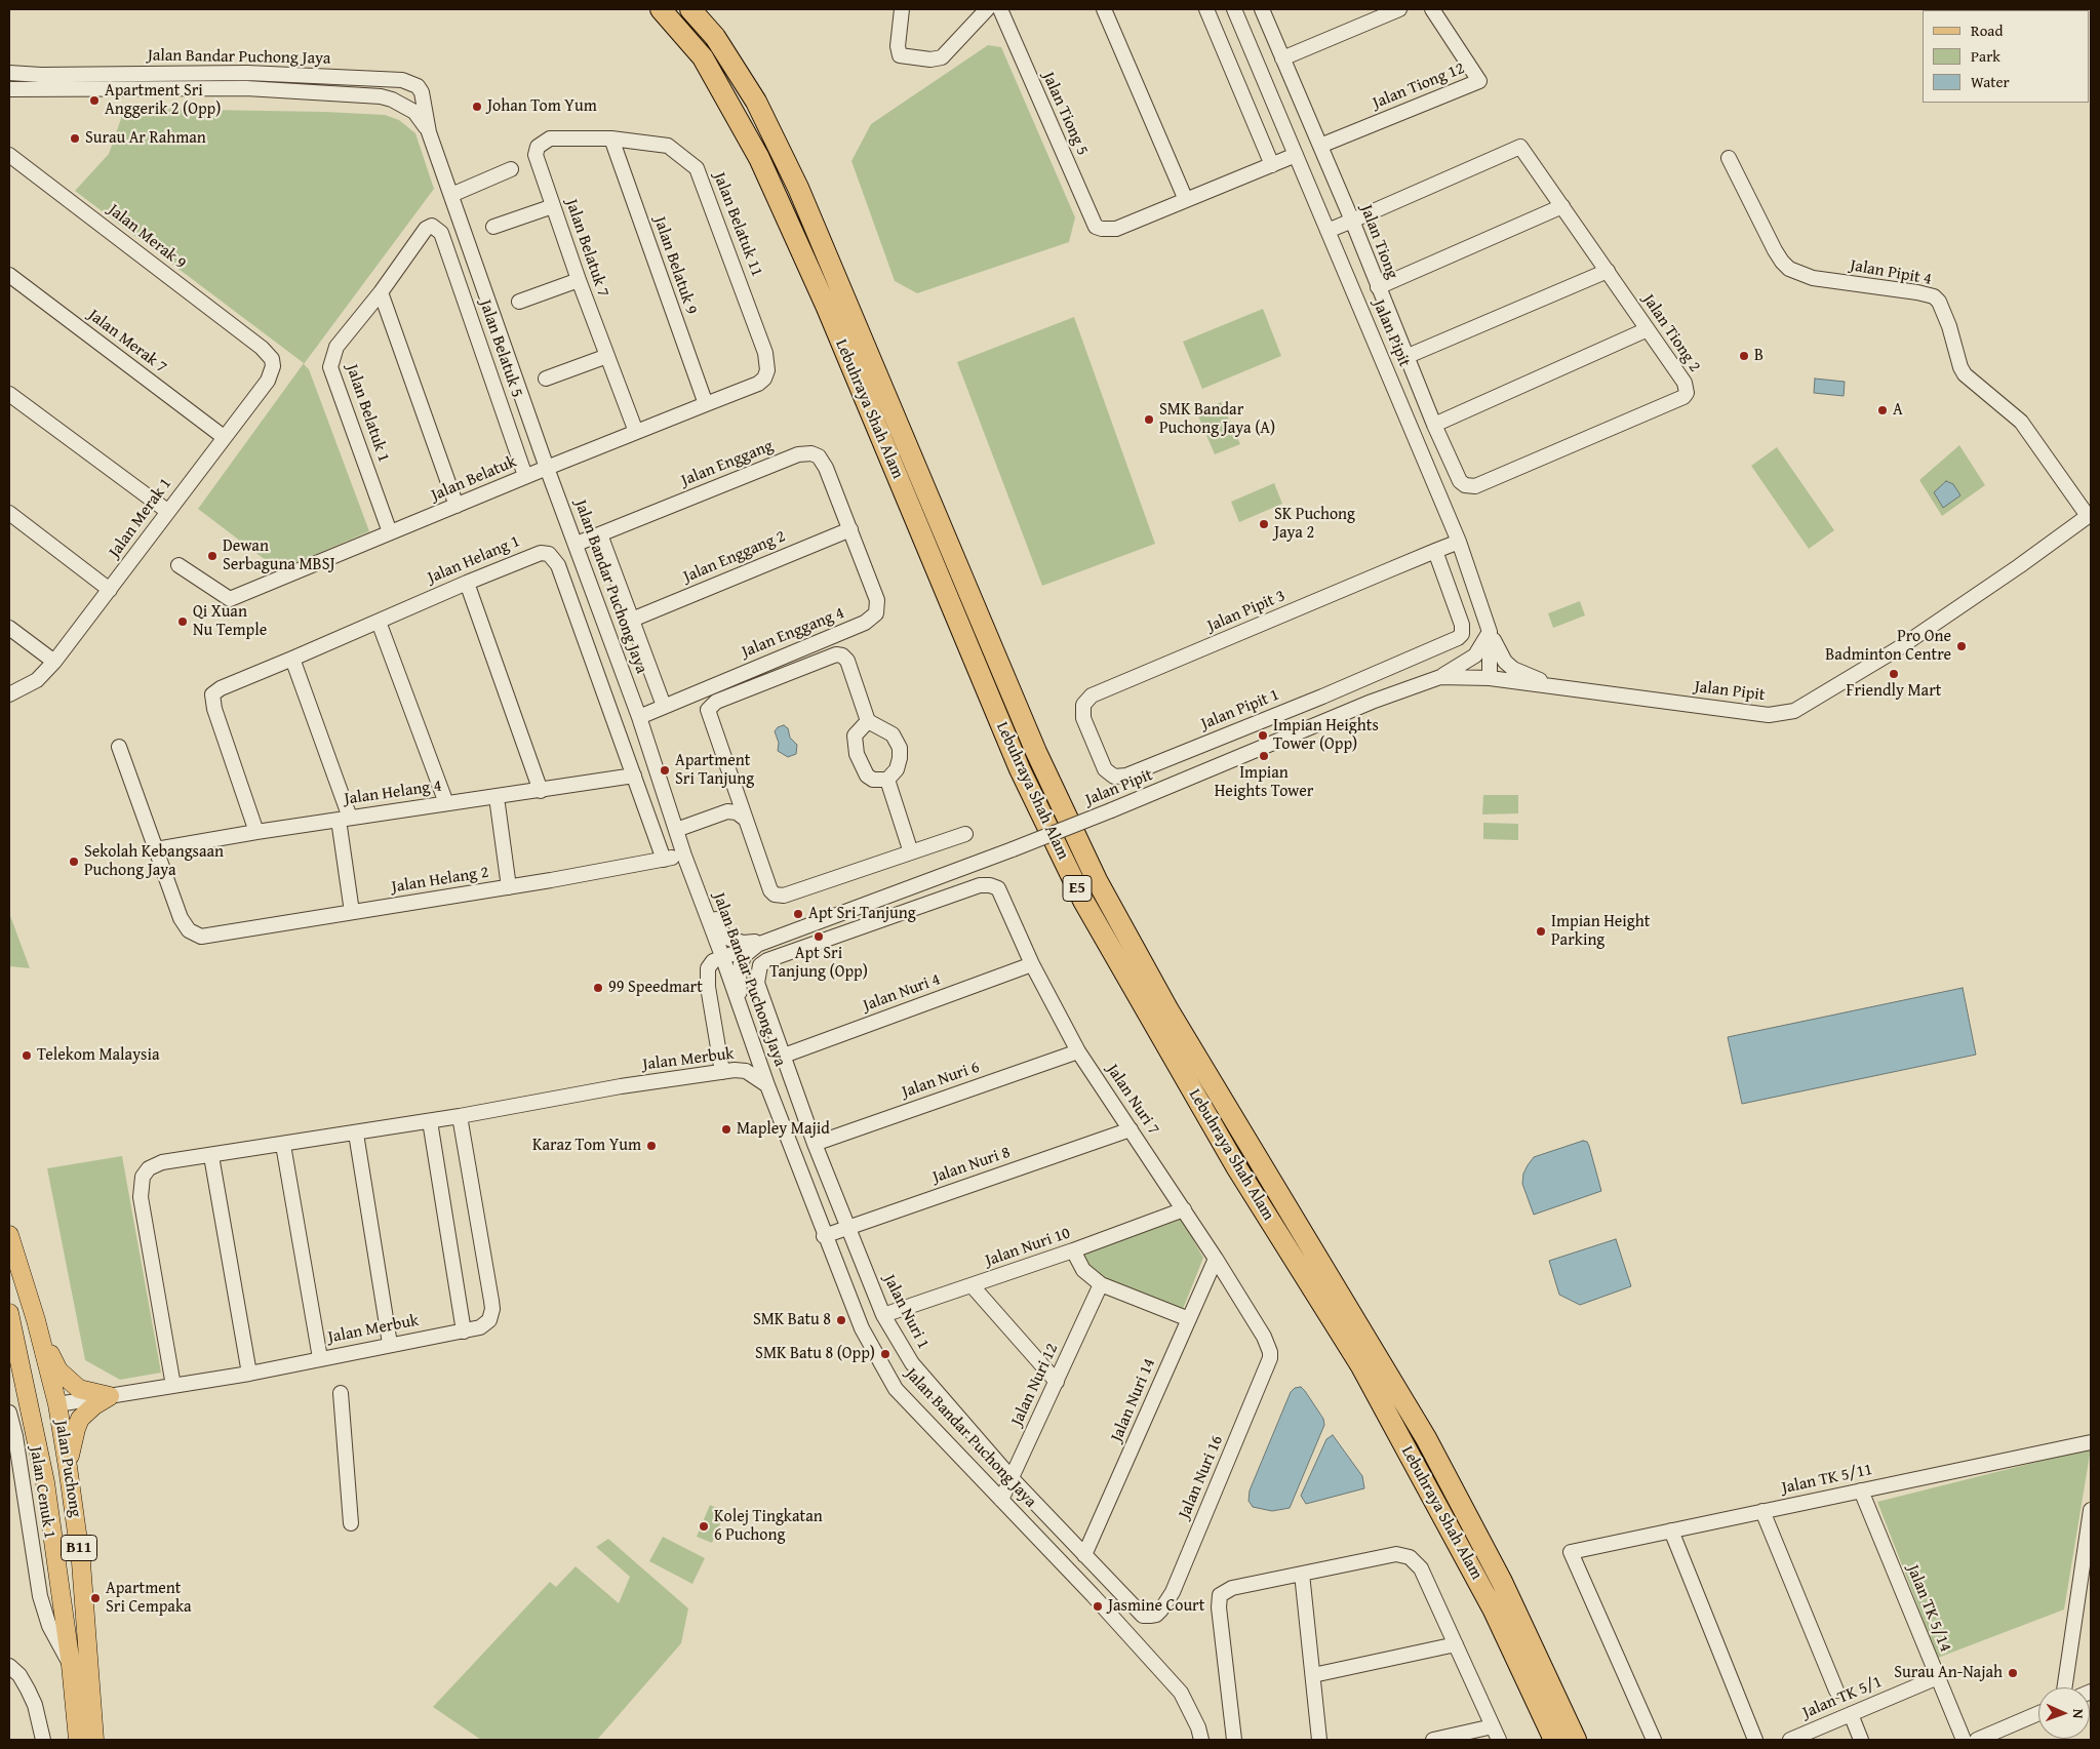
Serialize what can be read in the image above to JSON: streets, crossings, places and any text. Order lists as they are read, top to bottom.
{
  "streets": {
    "highway": ["Lebuhraya Shah Alam", "E5"],
    "main road": ["Jalan Puchong", "B11"],
    "street": [
      "Jalan Bandar Puchong Jaya",
      "Jalan Tiong 12",
      "Jalan Tiong 5",
      "Jalan Belatuk 11",
      "Jalan Merak 9",
      "Jalan Tiong",
      "Jalan Belatuk 7",
      "Jalan Belatuk 9",
      "Jalan Pipit 4",
      "Jalan Pipit",
      "Jalan Tiong 2",
      "Jalan Merak 7",
      "Jalan Belatuk 5",
      "Jalan Belatuk 1",
      "Jalan Enggang",
      "Jalan Belatuk",
      "Jalan Merak 1",
      "Jalan Enggang 2",
      "Jalan Helang 1",
      "Jalan Pipit 3",
      "Jalan Enggang 4",
      "Jalan Pipit 1",
      "Jalan Helang 4",
      "Jalan Helang 2",
      "Jalan Nuri 4",
      "Jalan Merbuk",
      "Jalan Nuri 6",
      "Jalan Nuri 7",
      "Jalan Nuri 8",
      "Jalan Nuri 10",
      "Jalan Nuri 1",
      "Jalan Nuri 12",
      "Jalan Nuri 14",
      "Jalan Nuri 16",
      "Jalan TK 5/11",
      "Jalan Cenuk 1",
      "Jalan TK 5/14",
      "Jalan TK 5/1"
    ]
  },
  "crossings": [
    ["Jalan Bandar Puchong Jaya", "Jalan Pipit"],
    ["Jalan Bandar Puchong Jaya", "Jalan Enggang"],
    ["Jalan Bandar Puchong Jaya", "Jalan Belatuk"],
    ["Jalan Bandar Puchong Jaya", "Jalan Enggang 4"],
    ["Jalan Bandar Puchong Jaya", "Jalan Helang 2"],
    ["Jalan Bandar Puchong Jaya", "Jalan Merbuk"],
    ["Jalan Bandar Puchong Jaya", "Jalan Nuri 8"],
    ["Jalan Bandar Puchong Jaya", "Jalan Nuri 12"],
    ["Jalan Tiong 12", "Jalan Tiong"],
    ["Jalan Belatuk 11", "Jalan Belatuk 7"],
    ["Jalan Belatuk 11", "Jalan Belatuk 9"],
    ["Jalan Belatuk 11", "Jalan Belatuk"],
    ["Jalan Merak 9", "Jalan Merak 1"],
    ["Jalan Tiong", "Jalan Tiong 2"],
    ["Jalan Belatuk 7", "Jalan Belatuk 9"],
    ["Jalan Belatuk 7", "Jalan Belatuk"],
    ["Jalan Belatuk 9", "Jalan Belatuk"],
    ["Jalan Pipit 4", "Jalan Pipit"],
    ["Jalan Pipit", "Jalan Pipit 3"],
    ["Jalan Pipit", "Jalan Helang 2"],
    ["Jalan Merak 7", "Jalan Merak 1"],
    ["Jalan Belatuk 5", "Jalan Belatuk 1"],
    ["Jalan Belatuk 5", "Jalan Belatuk"],
    ["Jalan Belatuk 1", "Jalan Belatuk"],
    ["Jalan Enggang", "Jalan Enggang 2"],
    ["Jalan Enggang", "Jalan Enggang 4"],
    ["Jalan Enggang 2", "Jalan Enggang 4"],
    ["Jalan Helang 1", "Jalan Helang 4"],
    ["Jalan Helang 1", "Jalan Helang 2"],
    ["Jalan Pipit 3", "Jalan Pipit 1"],
    ["Jalan Helang 4", "Jalan Helang 2"],
    ["Jalan Nuri 4", "Jalan Nuri 7"],
    ["Jalan Nuri 4", "Jalan Nuri 1"],
    ["Jalan Merbuk", "Jalan Puchong"],
    ["Jalan Nuri 6", "Jalan Nuri 7"],
    ["Jalan Nuri 6", "Jalan Nuri 1"],
    ["Jalan Nuri 7", "Jalan Nuri 8"],
    ["Jalan Nuri 7", "Jalan Nuri 10"],
    ["Jalan Nuri 7", "Jalan Nuri 1"],
    ["Jalan Nuri 7", "Jalan Nuri 14"],
    ["Jalan Nuri 7", "Jalan Nuri 16"],
    ["Jalan Nuri 8", "Jalan Nuri 1"],
    ["Jalan Nuri 10", "Jalan Nuri 1"],
    ["Jalan Nuri 1", "Jalan Nuri 12"],
    ["Jalan Nuri 1", "Jalan Nuri 14"],
    ["Jalan Nuri 1", "Jalan Nuri 16"],
    ["Jalan Puchong", "Jalan Cenuk 1"],
    ["Jalan TK 5/11", "Jalan TK 5/14"],
    ["Jalan TK 5/14", "Jalan TK 5/1"]
  ],
  "places": [
    "Apartment Sri Anggerik 2 (Opp)",
    "Johan Tom Yum",
    "Surau Ar Rahman",
    "B",
    "A",
    "SMK Bandar Puchong Jaya (A)",
    "SK Puchong Jaya 2",
    "Dewan Serbaguna MBSJ",
    "Qi Xuan Nu Temple",
    "Pro One Badminton Centre",
    "Friendly Mart",
    "Impian Heights Tower (Opp)",
    "Impian Heights Tower",
    "Apartment Sri Tanjung",
    "Sekolah Kebangsaan Puchong Jaya",
    "Apt Sri Tanjung",
    "Impian Height Parking",
    "Apt Sri Tanjung (Opp)",
    "99 Speedmart",
    "Telekom Malaysia",
    "Mapley Majid",
    "Karaz Tom Yum",
    "SMK Batu 8",
    "SMK Batu 8 (Opp)",
    "Kolej Tingkatan 6 Puchong",
    "Apartment Sri Cempaka",
    "Jasmine Court",
    "Surau An-Najah"
  ],
  "legend": ["Road", "Park", "Water"],
  "north": "right"
}
